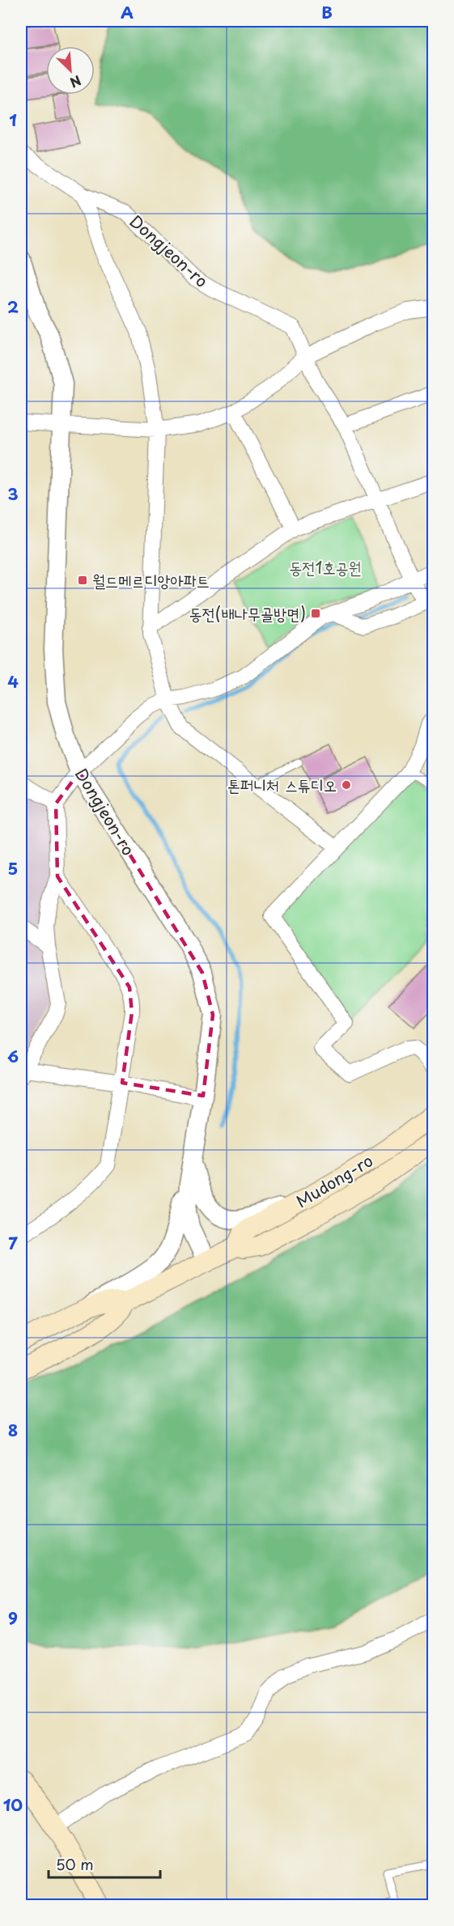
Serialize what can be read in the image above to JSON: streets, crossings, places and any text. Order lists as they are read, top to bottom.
{
  "streets": {
    "main road": ["Mudong-ro"],
    "street": ["Dongjeon-ro"]
  },
  "crossings": [
    ["Dongjeon-ro", "Mudong-ro"]
  ],
  "parks": ["동전1호공원"],
  "places": {
    "transit": ["월드메르디앙아파트", "동전(배나무골방면)"],
    "other": ["톤퍼니처 스튜디오"]
  },
  "scale_bar": "50 m",
  "north": "bottom right",
  "grid": {
    "columns": ["A", "B"],
    "rows": [
      "1",
      "2",
      "3",
      "4",
      "5",
      "6",
      "7",
      "8",
      "9",
      "10"
    ]
  }
}
